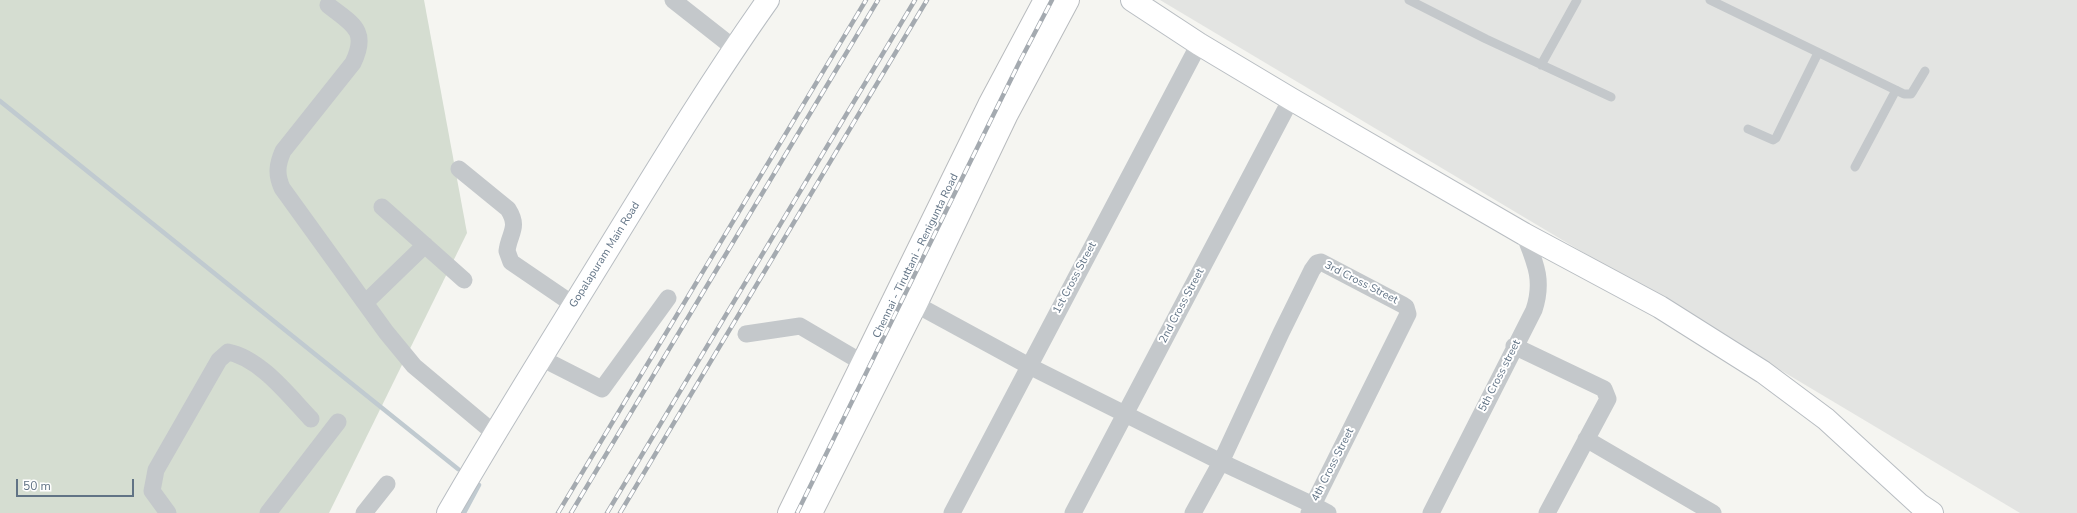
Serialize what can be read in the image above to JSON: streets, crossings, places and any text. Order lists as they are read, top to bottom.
{
  "streets": {
    "main road": ["Gopalapuram Main Road", "Chennai - Tiruttani - Renigunta Road"],
    "street": [
      "1st Cross Street",
      "3rd Cross Street",
      "2nd Cross Street",
      "5th Cross street",
      "4th Cross Street"
    ]
  },
  "crossings": [
    ["3rd Cross Street", "4th Cross Street"]
  ],
  "scale_bar": "50 m"
}
